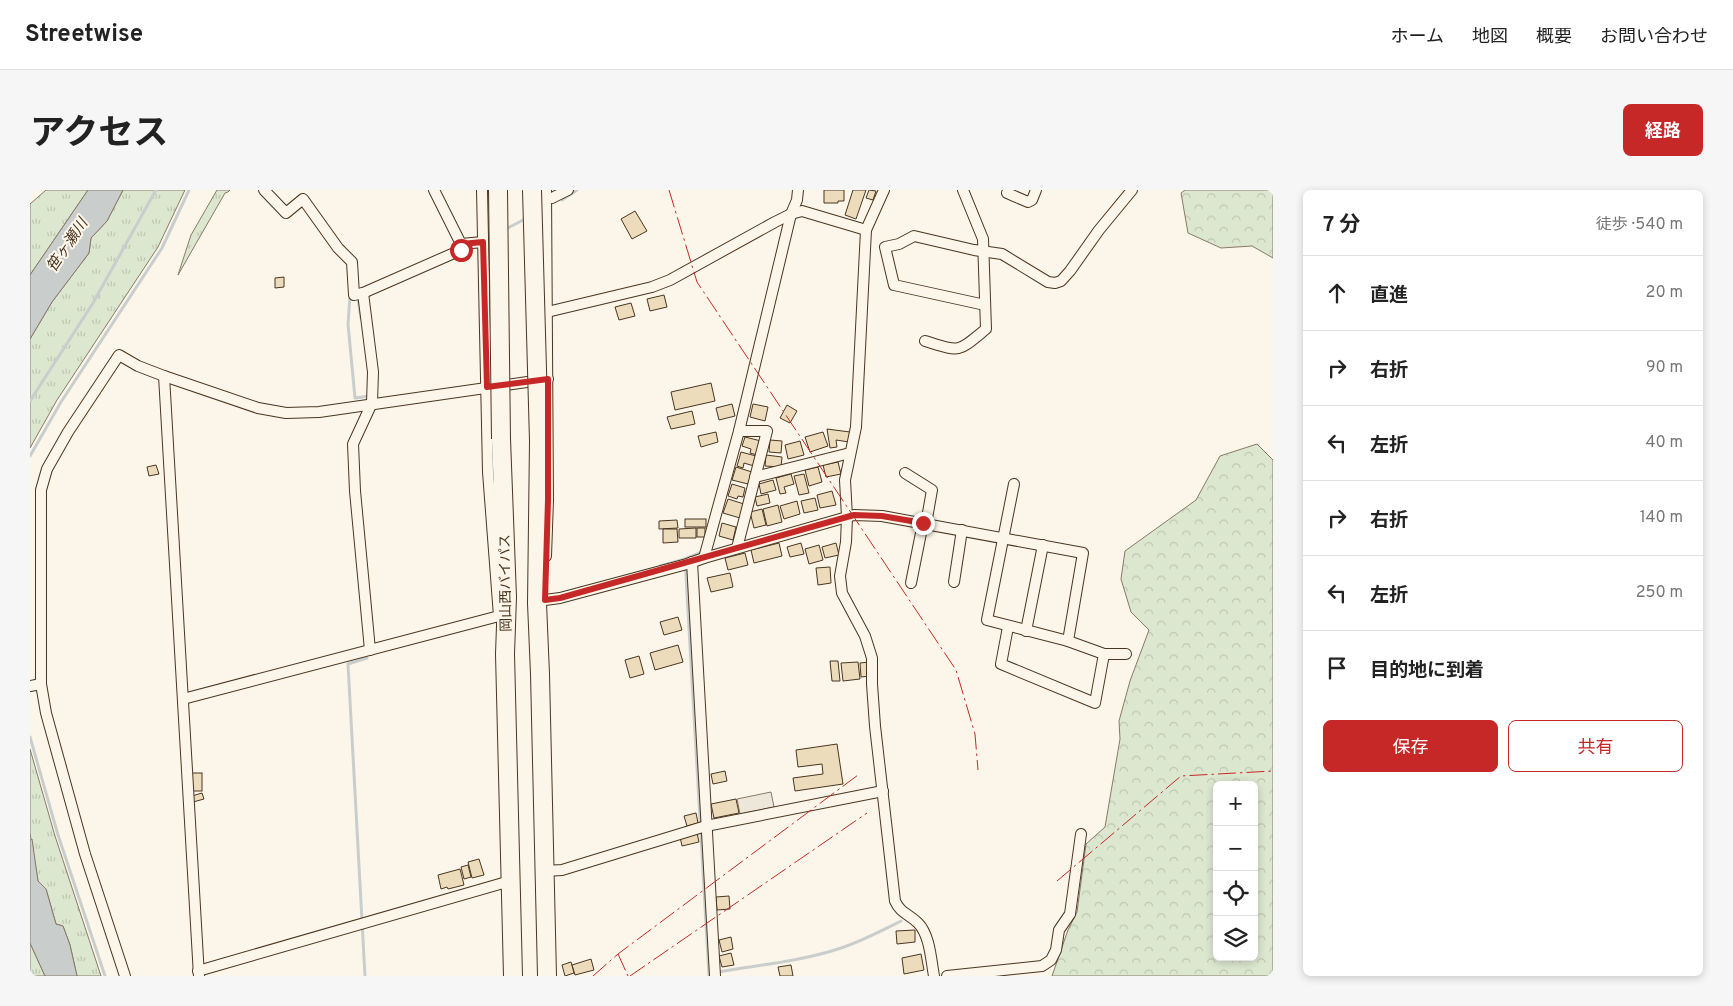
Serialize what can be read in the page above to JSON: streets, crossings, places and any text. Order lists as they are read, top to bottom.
{
  "streets": {
    "highway": ["岡山西バイパス"]
  },
  "water": ["笹ヶ瀬川"],
  "page": {
    "header": "Streetwise",
    "nav": [
      "ホーム",
      "地図",
      "概要",
      "お問い合わせ"
    ],
    "title": "アクセス",
    "buttons": [
      "経路",
      ["保存", "共有"]
    ],
    "heading": ["7 分", "徒歩 · 540 m"],
    "list": [
      ["直進", "20 m"],
      ["右折", "90 m"],
      ["左折", "40 m"],
      ["右折", "140 m"],
      ["左折", "250 m"],
      "目的地に到着"
    ],
    "map_buttons": ["+", "−"]
  }
}
